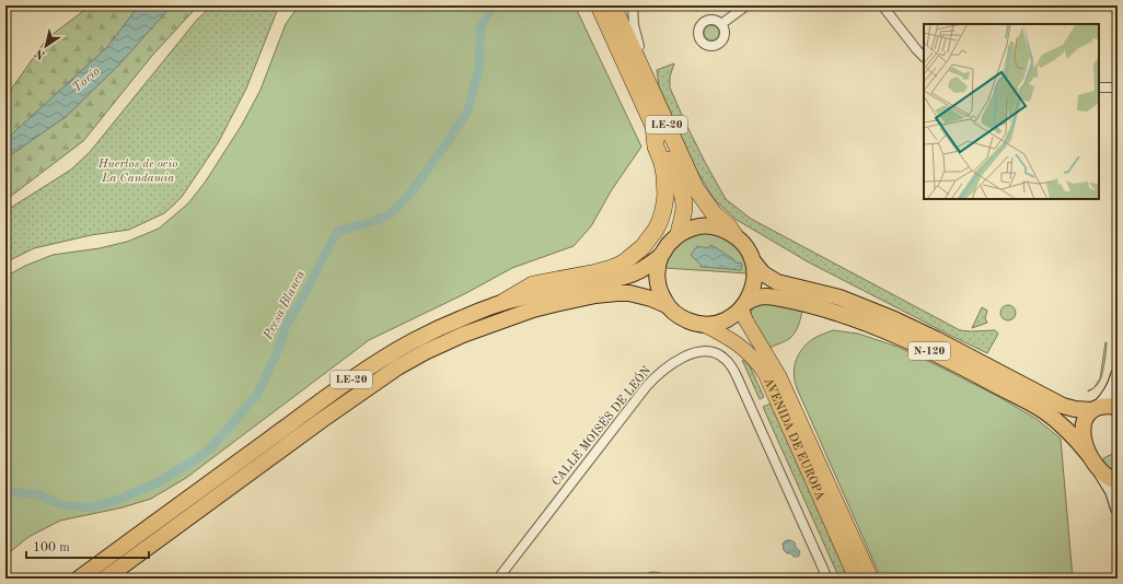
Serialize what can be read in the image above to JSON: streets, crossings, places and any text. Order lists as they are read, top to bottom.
{
  "streets": {
    "highway": ["LE-20", "N-120"],
    "main road": ["AVENIDA DE EUROPA"],
    "street": ["CALLE MOISÉS DE LEÓN"]
  },
  "crossings": [
    ["LE-20", "N-120"],
    ["LE-20", "AVENIDA DE EUROPA"],
    ["N-120", "AVENIDA DE EUROPA"]
  ],
  "water": ["Torío", "Presa Blanca"],
  "parks": ["Huertos de ocio La Candamia"],
  "scale_bar": "100 m",
  "north": "bottom left"
}
